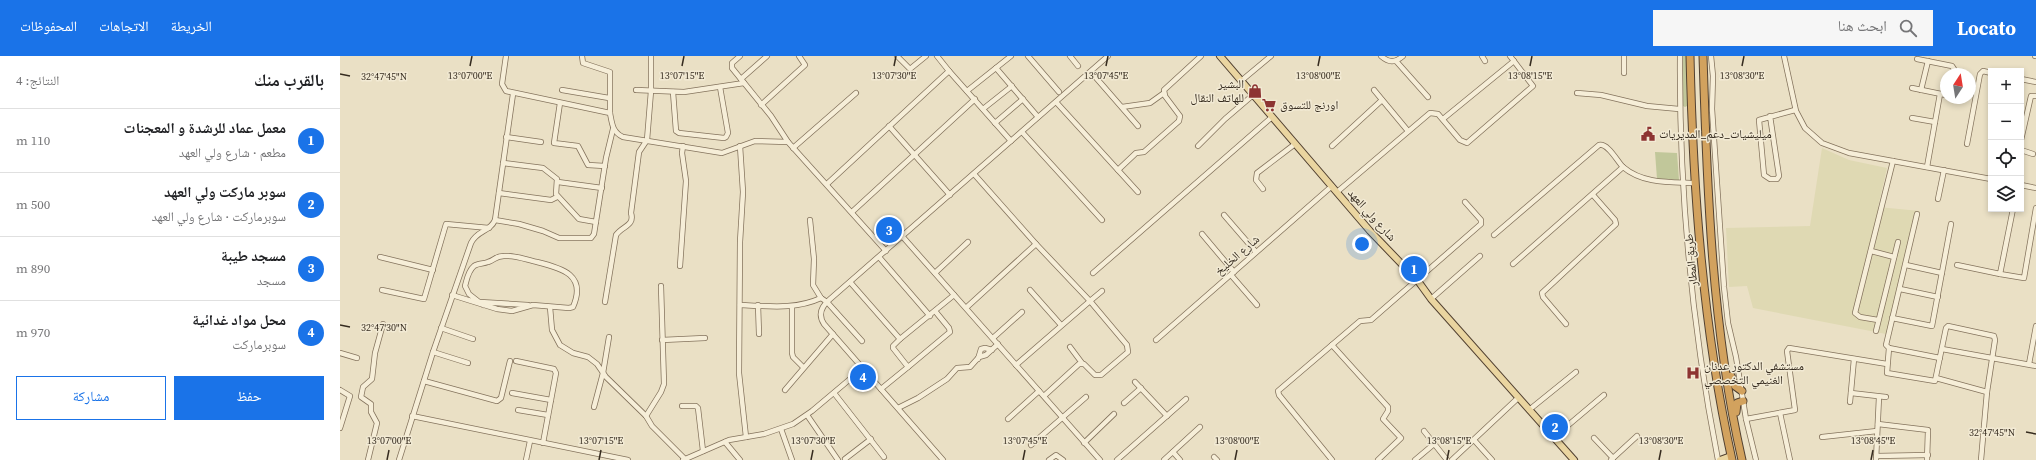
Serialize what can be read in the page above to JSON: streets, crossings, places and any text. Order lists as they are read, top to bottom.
{
  "streets": {
    "highway": ["طريق المطار"],
    "main road": ["شارع ولي العهد"],
    "street": ["شارع الخليخ"]
  },
  "crossings": [
    ["شارع ولي العهد", "شارع الخليخ"]
  ],
  "places": {
    "shop": ["البشير للهاتف النقال"],
    "supermarket": ["اورنج للتسوق"],
    "public building": ["ميليشيات_دعم_المديريات"],
    "hospital": ["مستشفي الدكتور عدنان الغنيمي التخصصي"]
  },
  "north": "top",
  "page": {
    "header": "Locato",
    "search": "ابحث هنا",
    "nav": ["الخريطة", "الاتجاهات", "المحفوظات"],
    "heading": ["بالقرب منك", "النتائج: 4"],
    "map_buttons": ["+", "−"],
    "list": [
      {
        "mark": "1",
        "name": "معمل عماد للرشدة و المعجنات",
        "note": "مطعم · شارع ولي العهد",
        "value": "110 m"
      },
      {
        "mark": "2",
        "name": "سوبر ماركت ولي العهد",
        "note": "سوبرماركت · شارع ولي العهد",
        "value": "500 m"
      },
      {
        "mark": "3",
        "name": "مسجد طيبة",
        "note": "مسجد",
        "value": "890 m"
      },
      {
        "mark": "4",
        "name": "محل مواد غدائية",
        "note": "سوبرماركت",
        "value": "970 m"
      }
    ],
    "pins": [
      "3",
      "1",
      "4",
      "2"
    ],
    "buttons": ["حفظ", "مشاركة"]
  },
  "coordinates": [
    "13°07'00\"E",
    "13°07'15\"E",
    "13°07'30\"E",
    "13°07'45\"E",
    "13°08'00\"E",
    "13°08'15\"E",
    "13°08'30\"E",
    "32°47'45\"N",
    "32°47'30\"N",
    "13°08'45\"E"
  ]
}
